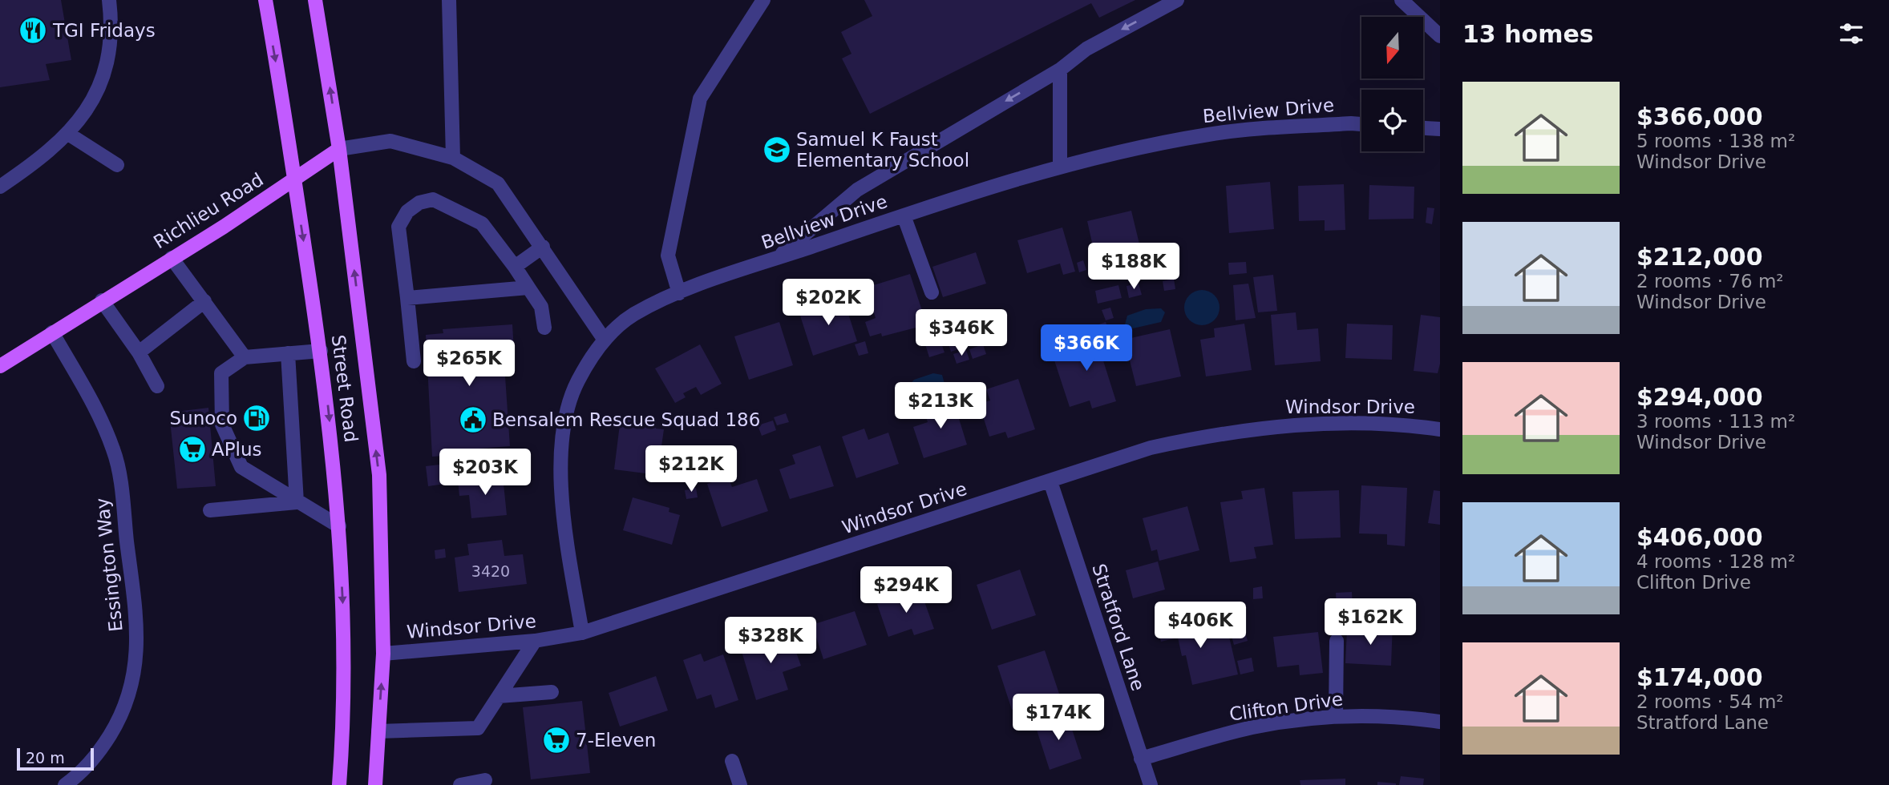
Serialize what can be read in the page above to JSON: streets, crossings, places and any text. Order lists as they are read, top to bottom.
{
  "streets": {
    "main road": ["Richlieu Road", "Street Road"],
    "street": [
      "Bellview Drive",
      "Windsor Drive",
      "Essington Way",
      "Stratford Lane",
      "Clifton Drive"
    ]
  },
  "crossings": [
    ["Bellview Drive", "Richlieu Road"],
    ["Bellview Drive", "Windsor Drive"],
    ["Richlieu Road", "Street Road"],
    ["Richlieu Road", "Essington Way"],
    ["Street Road", "Windsor Drive"],
    ["Windsor Drive", "Stratford Lane"],
    ["Stratford Lane", "Clifton Drive"]
  ],
  "places": {
    "restaurant": ["TGI Fridays"],
    "school or university": ["Samuel K Faust Elementary School"],
    "fuel station": ["Sunoco"],
    "public building": ["Bensalem Rescue Squad 186"],
    "supermarket": ["APlus", "7-Eleven"]
  },
  "house_numbers": ["3420"],
  "scale_bar": "20 m",
  "north": "bottom",
  "page": {
    "heading": "13 homes",
    "list": [
      {
        "name": "$366,000",
        "note": "5 rooms · 138 m² · Windsor Drive"
      },
      {
        "name": "$212,000",
        "note": "2 rooms · 76 m² · Windsor Drive"
      },
      {
        "name": "$294,000",
        "note": "3 rooms · 113 m² · Windsor Drive"
      },
      {
        "name": "$406,000",
        "note": "4 rooms · 128 m² · Clifton Drive"
      },
      {
        "name": "$174,000",
        "note": "2 rooms · 54 m² · Stratford Lane"
      }
    ],
    "price": [
      "$188K",
      "$202K",
      "$346K",
      "$366K",
      "$265K",
      "$213K",
      "$212K",
      "$203K",
      "$294K",
      "$162K",
      "$406K",
      "$328K",
      "$174K"
    ],
    "scale": "20 m"
  }
}
